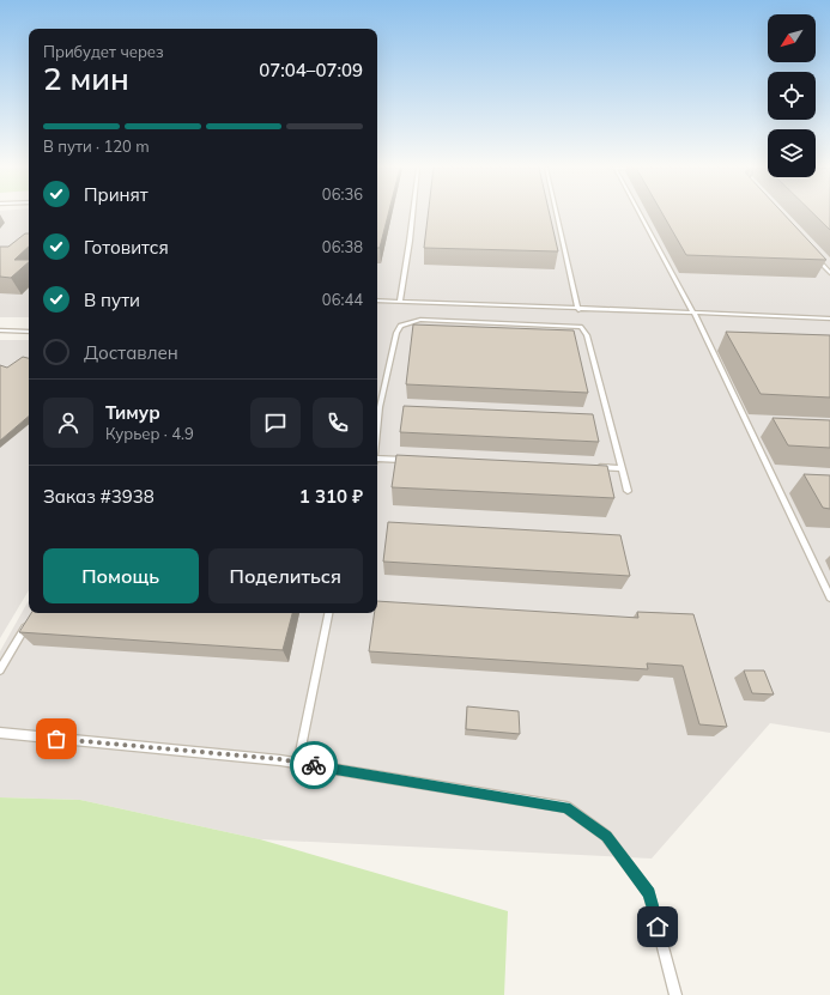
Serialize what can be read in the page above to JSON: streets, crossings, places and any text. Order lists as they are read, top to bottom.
{
  "north": "bottom left",
  "page": {
    "heading": ["2 мин", "Прибудет через", "07:04–07:09"],
    "panel": [
      "Тимур",
      "Курьер · 4.9",
      "Заказ #3938",
      "1 310 ₽"
    ],
    "bar": "В пути · 120 m",
    "list": [
      ["Принят", "06:36"],
      ["Готовится", "06:38"],
      ["В пути", "06:44"],
      "Доставлен"
    ],
    "buttons": ["Помощь", "Поделиться"]
  }
}
